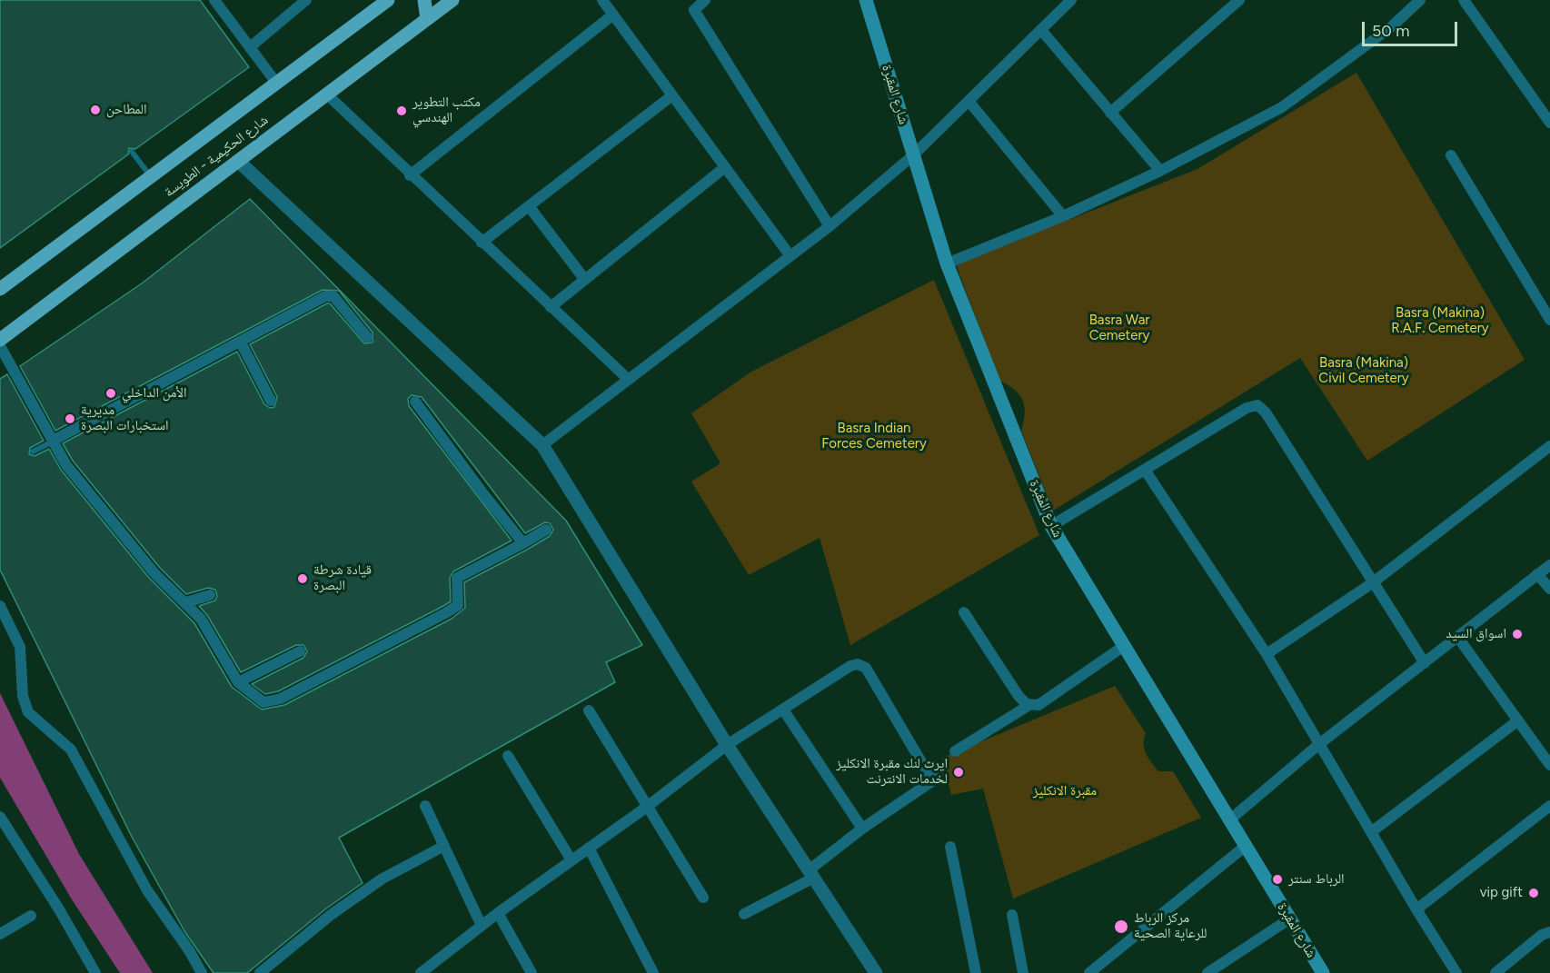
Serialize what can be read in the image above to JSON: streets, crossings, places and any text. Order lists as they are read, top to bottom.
{
  "streets": {
    "main road": ["شارع المقبرة", "شارع الحكيمية - الطويسة"]
  },
  "parks": [
    "Basra (Makina) R.A.F. Cemetery",
    "Basra War Cemetery",
    "Basra (Makina) Civil Cemetery",
    "Basra Indian Forces Cemetery",
    "مقبرة الانكليز"
  ],
  "places": [
    "المطاحن",
    "مكتب التطوير الهندسي",
    "الأمن الداخلي",
    "مديرية استخبارات البصرة",
    "قيادة شرطة البصرة",
    "اسواق السيد",
    "ايرث لنك مقبرة الانكليز لخدمات الانترنت",
    "الرباط سنتر",
    "vip gift",
    "مركز الرباط للرعاية الصحية"
  ],
  "scale_bar": "50 m"
}
